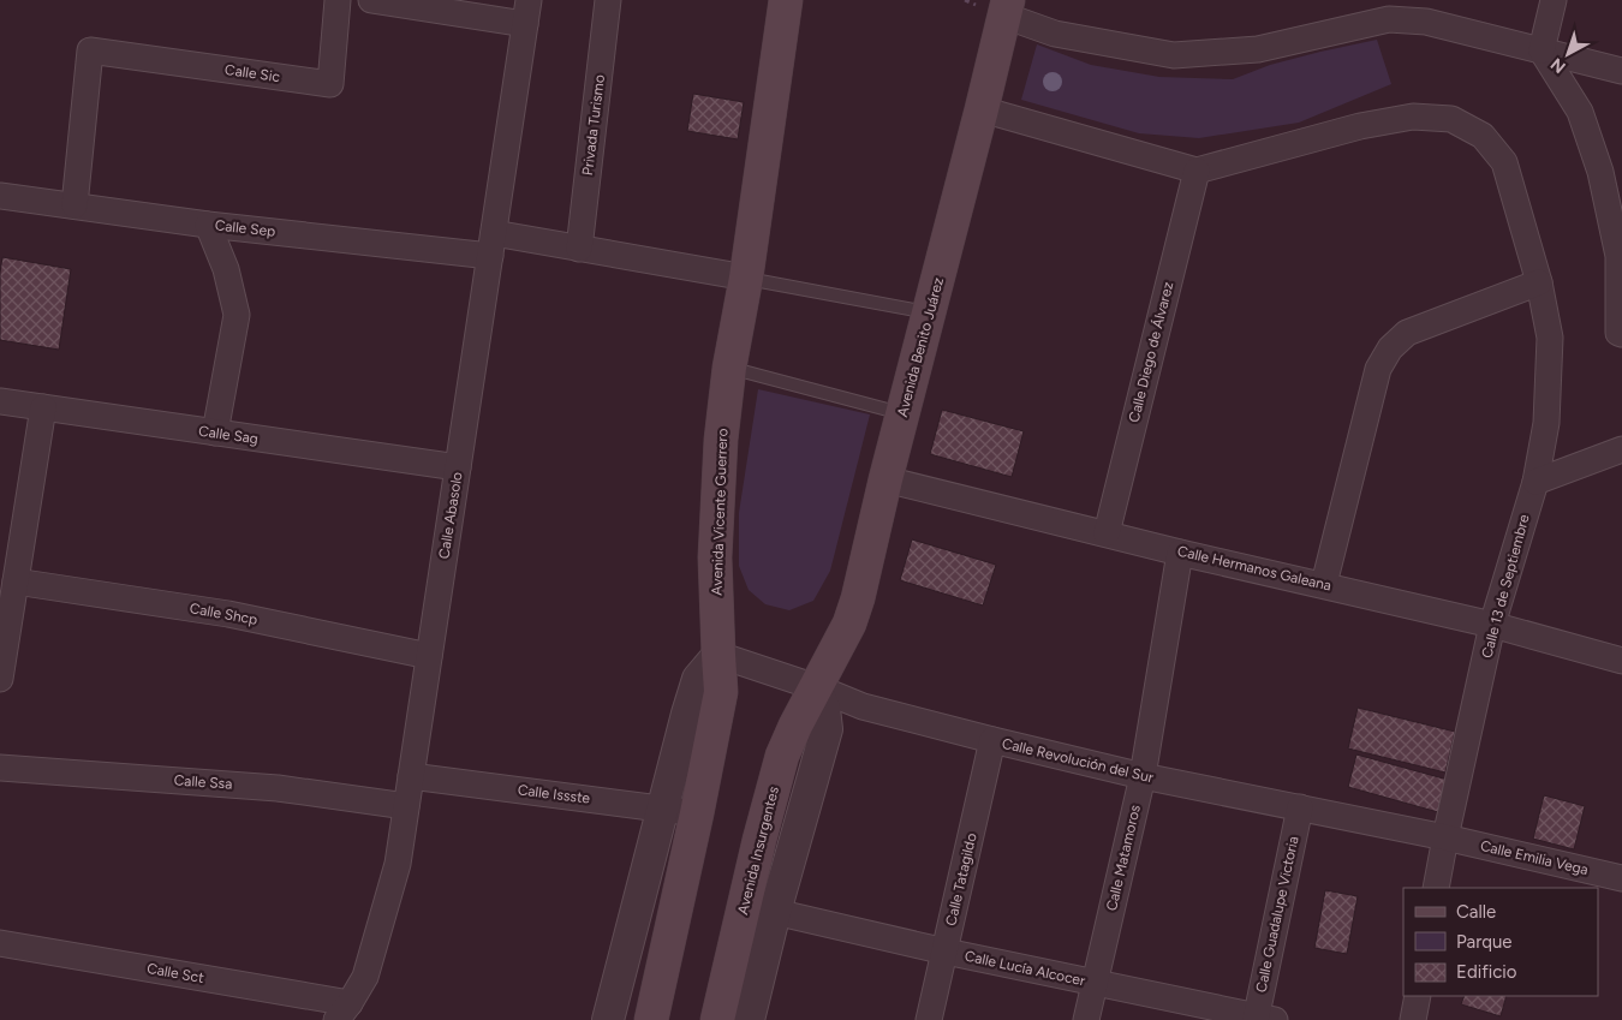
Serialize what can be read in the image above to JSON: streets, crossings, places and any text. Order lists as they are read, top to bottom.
{
  "streets": {
    "main road": ["Avenida Benito Juárez", "Avenida Vicente Guerrero", "Avenida Insurgentes"],
    "street": [
      "Calle Sic",
      "Privada Turismo",
      "Calle Sep",
      "Calle Diego de Álvarez",
      "Calle Sag",
      "Calle Abasolo",
      "Calle Hermanos Galeana",
      "Calle 13 de Septiembre",
      "Calle Shcp",
      "Calle Revolución del Sur",
      "Calle Ssa",
      "Calle Issste",
      "Calle Matamoros",
      "Calle Emilia Vega",
      "Calle Tatagildo",
      "Calle Guadalupe Victoria",
      "Calle Lucía Alcocer",
      "Calle Sct"
    ]
  },
  "crossings": [
    ["Calle Sic", "Calle Sep"],
    ["Privada Turismo", "Calle Sep"],
    ["Calle Sep", "Avenida Vicente Guerrero"],
    ["Calle Sep", "Calle Abasolo"],
    ["Avenida Benito Juárez", "Calle Hermanos Galeana"],
    ["Avenida Benito Juárez", "Calle Revolución del Sur"],
    ["Avenida Benito Juárez", "Avenida Insurgentes"],
    ["Calle Diego de Álvarez", "Calle Hermanos Galeana"],
    ["Calle Diego de Álvarez", "Calle 13 de Septiembre"],
    ["Calle Sag", "Calle Abasolo"],
    ["Avenida Vicente Guerrero", "Calle Revolución del Sur"],
    ["Avenida Vicente Guerrero", "Calle Issste"],
    ["Calle Abasolo", "Calle Shcp"],
    ["Calle Abasolo", "Calle Ssa"],
    ["Calle Abasolo", "Calle Issste"],
    ["Calle Abasolo", "Calle Sct"],
    ["Calle Hermanos Galeana", "Calle 13 de Septiembre"],
    ["Calle Hermanos Galeana", "Calle Matamoros"],
    ["Calle 13 de Septiembre", "Calle Revolución del Sur"],
    ["Calle 13 de Septiembre", "Calle Emilia Vega"],
    ["Calle Revolución del Sur", "Avenida Insurgentes"],
    ["Calle Revolución del Sur", "Calle Matamoros"],
    ["Calle Revolución del Sur", "Calle Emilia Vega"],
    ["Calle Revolución del Sur", "Calle Tatagildo"],
    ["Calle Revolución del Sur", "Calle Guadalupe Victoria"],
    ["Calle Matamoros", "Calle Lucía Alcocer"],
    ["Calle Tatagildo", "Calle Lucía Alcocer"],
    ["Calle Guadalupe Victoria", "Calle Lucía Alcocer"]
  ],
  "legend": ["Calle", "Parque", "Edificio"],
  "north": "bottom left"
}
